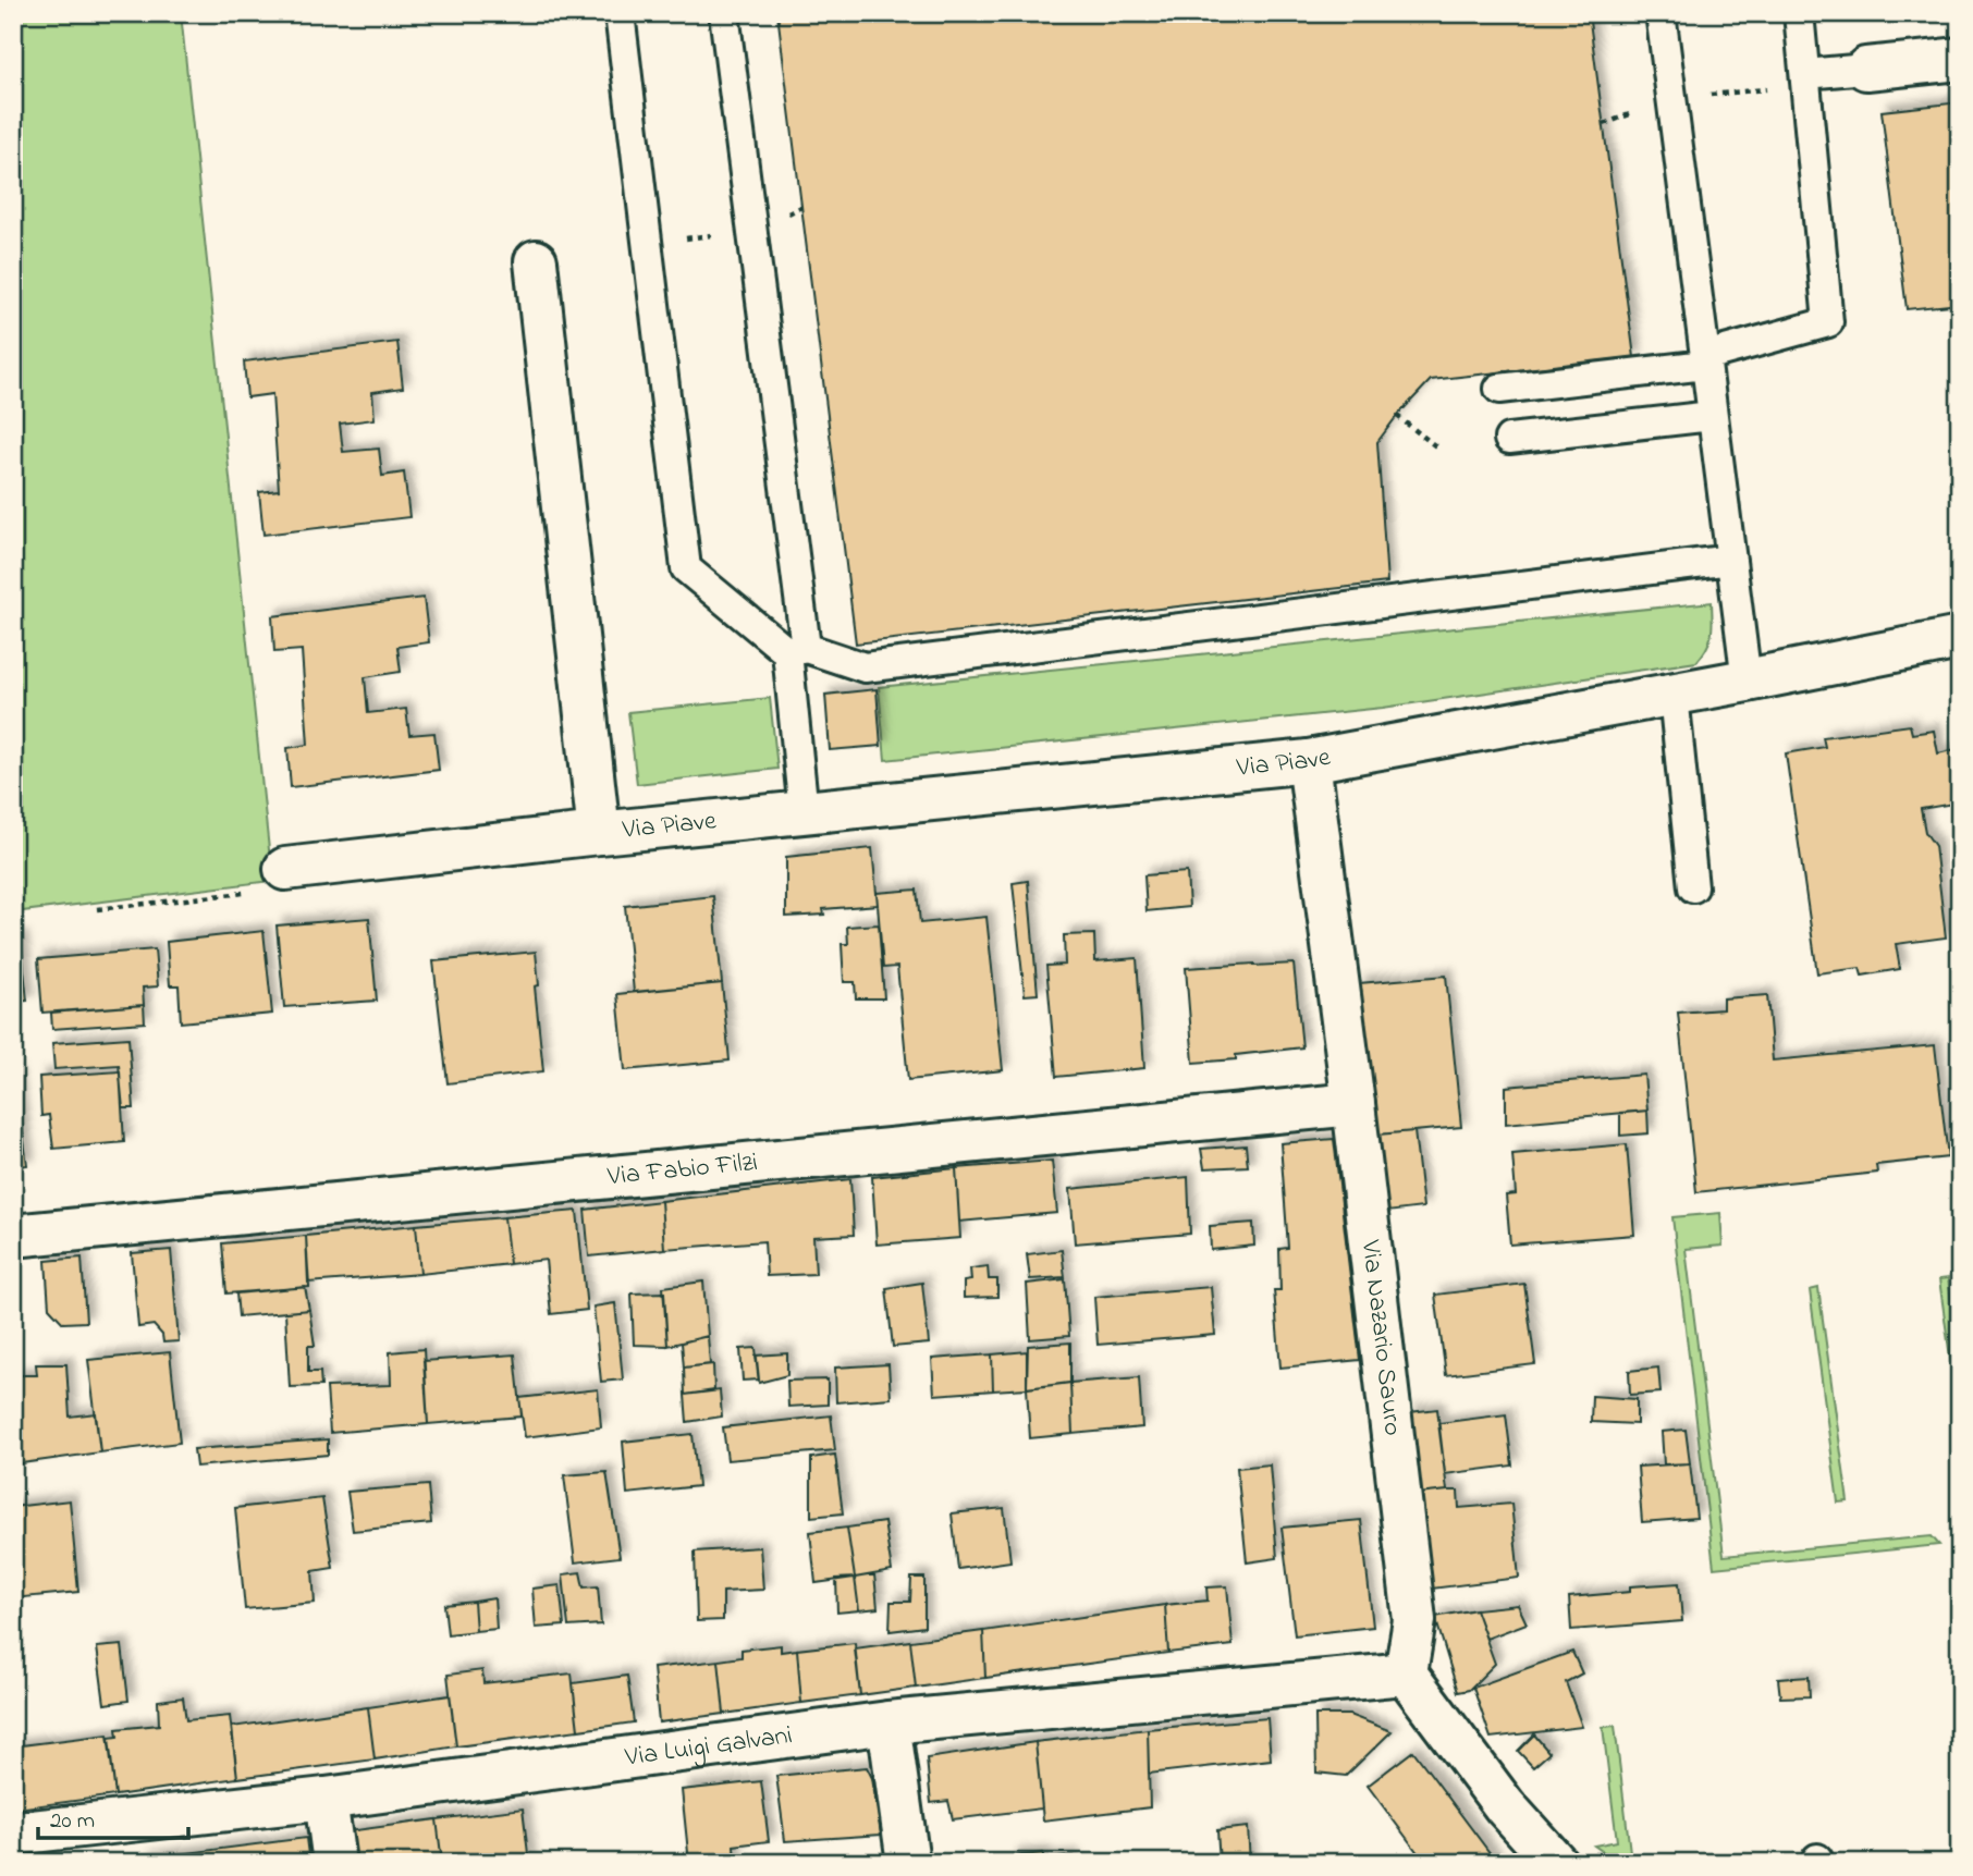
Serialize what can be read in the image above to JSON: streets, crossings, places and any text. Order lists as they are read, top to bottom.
{
  "streets": {
    "street": [
      "Via Piave",
      "Via Fabio Filzi",
      "Via Nazario Sauro",
      "Via Luigi Galvani"
    ]
  },
  "crossings": [
    ["Via Piave", "Via Nazario Sauro"],
    ["Via Fabio Filzi", "Via Nazario Sauro"],
    ["Via Nazario Sauro", "Via Luigi Galvani"]
  ],
  "scale_bar": "20 m"
}
